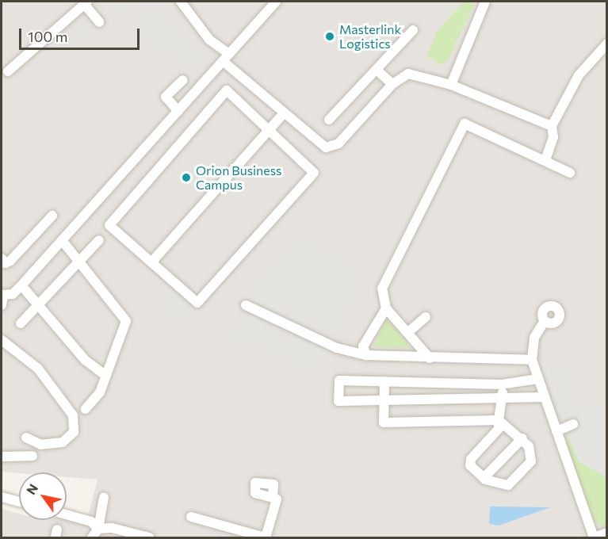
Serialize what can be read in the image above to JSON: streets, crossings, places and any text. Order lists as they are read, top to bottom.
{
  "places": ["Masterlink Logistics", "Orion Business Campus"],
  "scale_bar": "100 m",
  "north": "top left"
}
